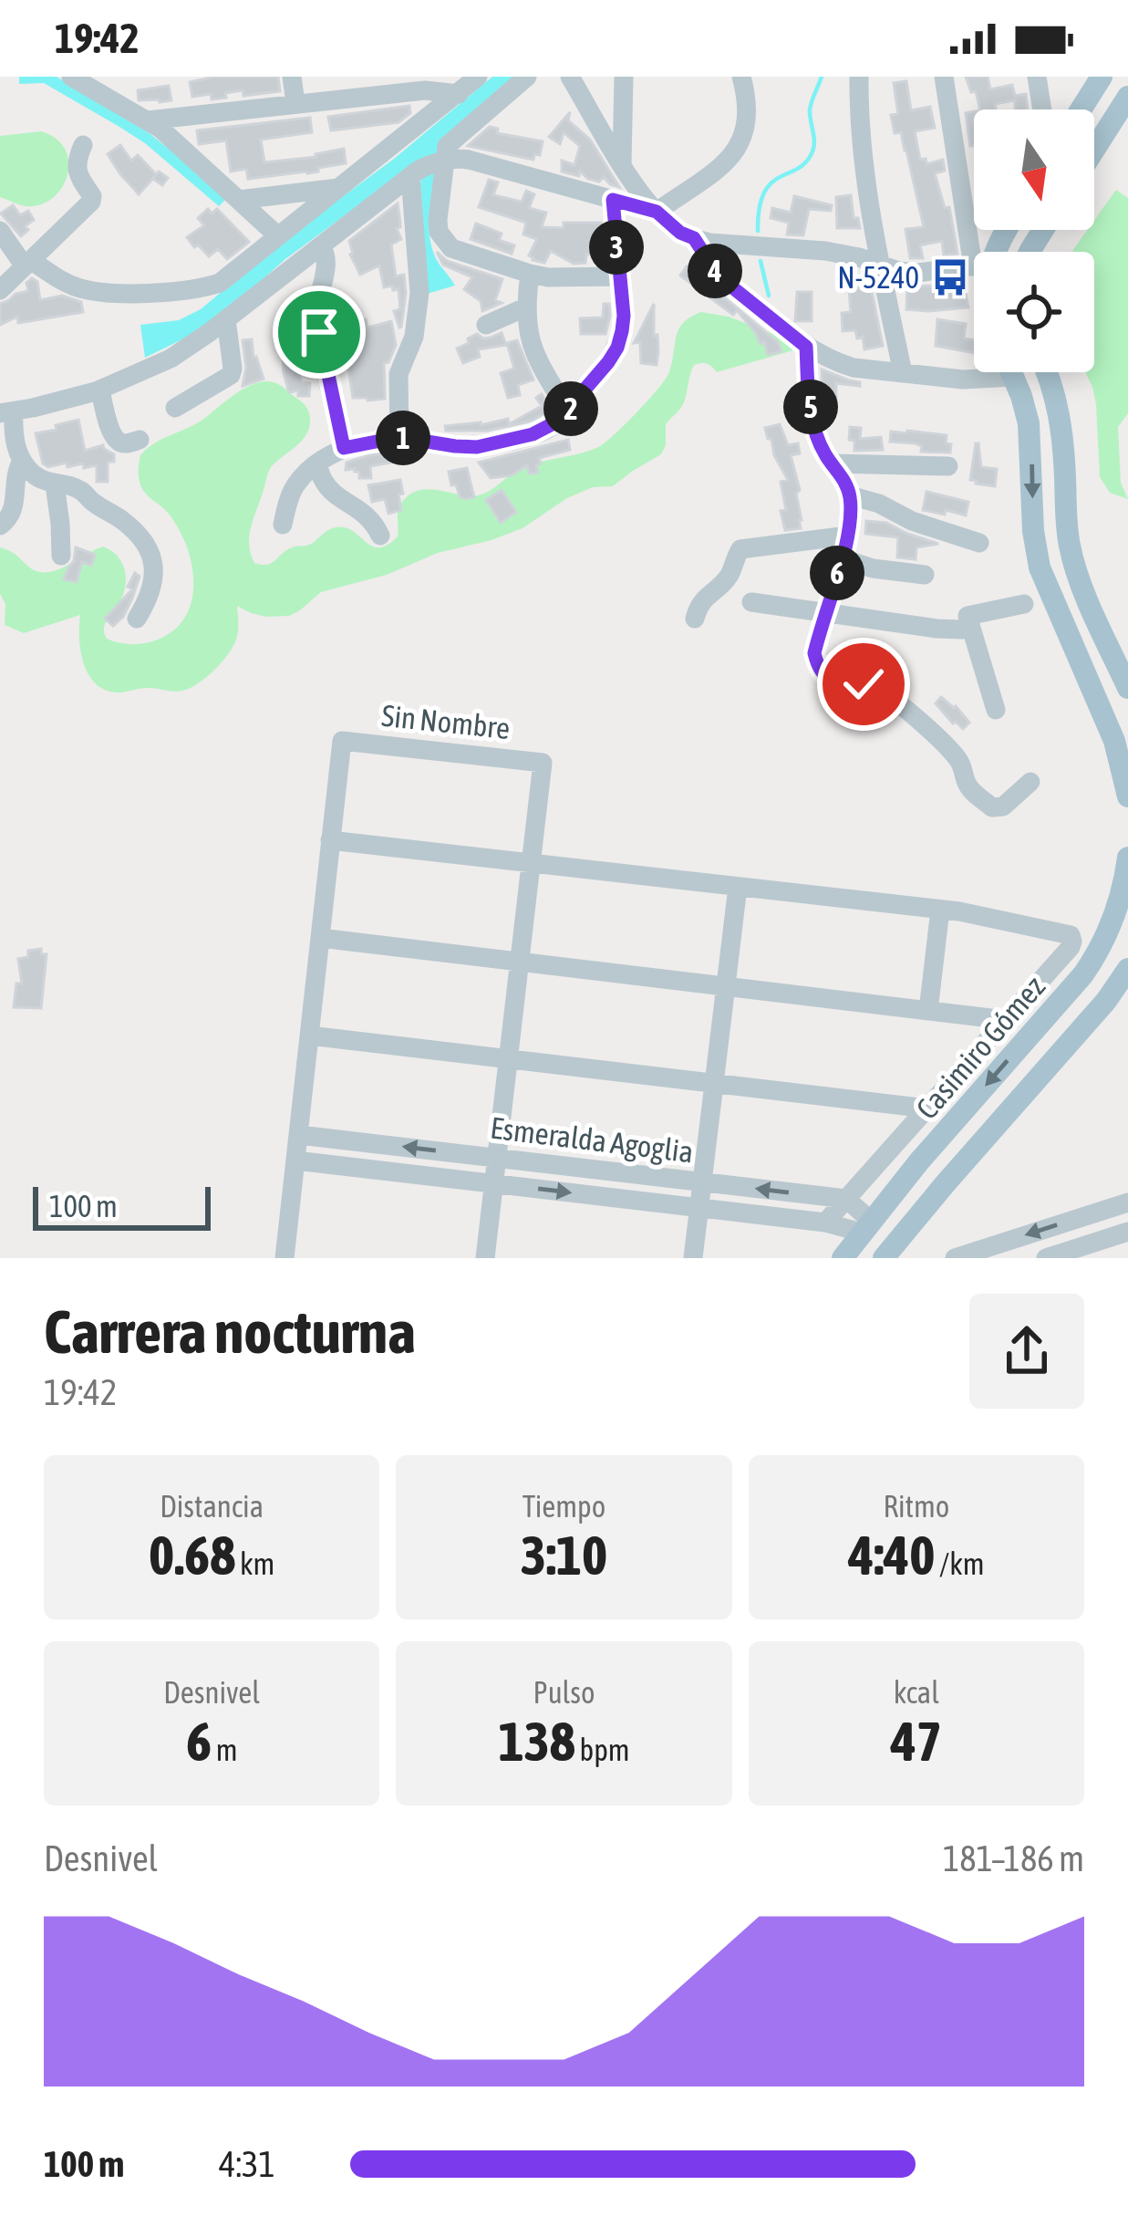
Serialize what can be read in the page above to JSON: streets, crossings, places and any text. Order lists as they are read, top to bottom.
{
  "streets": {
    "main road": ["Casimiro Gómez"],
    "street": ["Sin Nombre", "Esmeralda Agoglia"]
  },
  "crossings": [
    ["Sin Nombre", "Esmeralda Agoglia"],
    ["Casimiro Gómez", "Esmeralda Agoglia"]
  ],
  "places": {
    "bus stop": ["N-5240"]
  },
  "scale_bar": "100 m",
  "north": "bottom",
  "page": {
    "status": "19:42",
    "pins": [
      "3",
      "4",
      "5",
      "2",
      "1",
      "6"
    ],
    "scale": "100 m",
    "heading": ["Carrera nocturna", "19:42"],
    "stats": [
      ["Distancia", "0.68 km"],
      ["Tiempo", "3:10"],
      ["Ritmo", "4:40 /km"],
      ["Desnivel", "6 m"],
      ["Pulso", "138 bpm"],
      ["kcal", "47"]
    ],
    "chart": ["Desnivel", "181–186 m"],
    "list": [
      {
        "name": "100 m",
        "note": "4:31"
      }
    ]
  }
}
